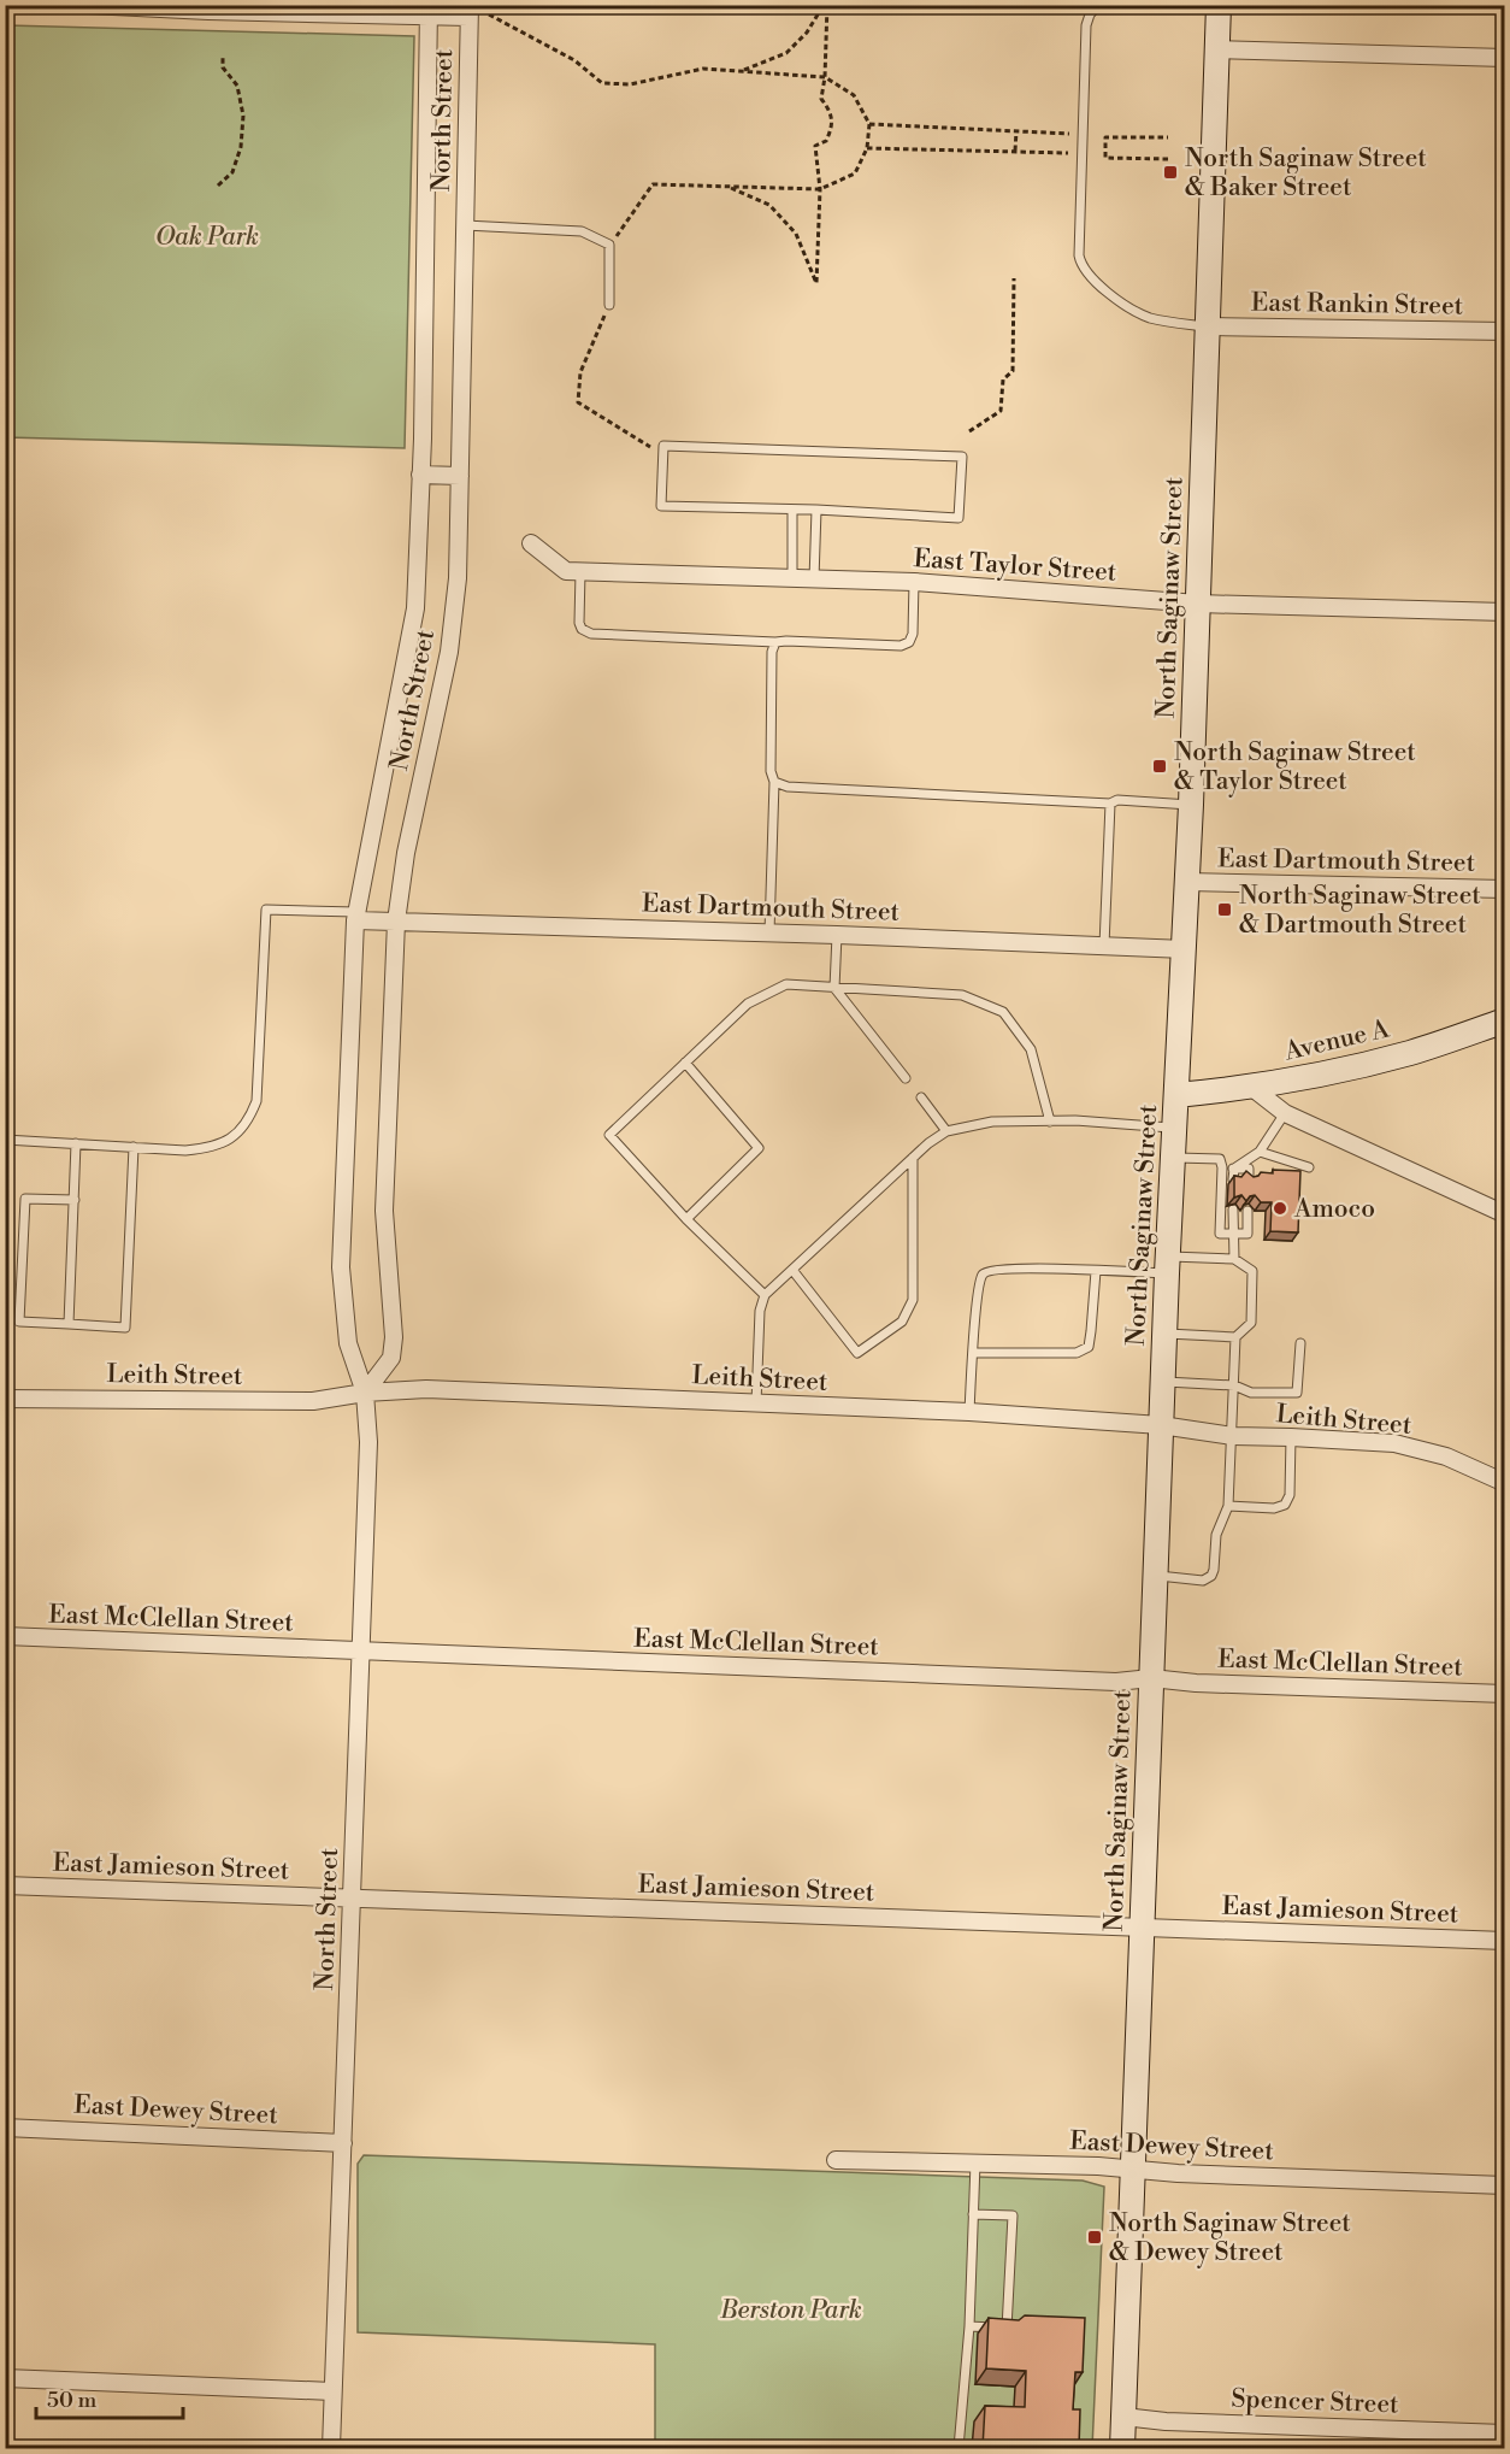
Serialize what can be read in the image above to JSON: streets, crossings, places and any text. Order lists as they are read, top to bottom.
{
  "streets": {
    "main road": ["North Saginaw Street", "Avenue A"],
    "street": [
      "North Street",
      "East Rankin Street",
      "East Taylor Street",
      "East Dartmouth Street",
      "Leith Street",
      "East McClellan Street",
      "East Jamieson Street",
      "East Dewey Street",
      "Spencer Street"
    ]
  },
  "crossings": [
    ["North Street", "East Dartmouth Street"],
    ["North Street", "Leith Street"],
    ["North Street", "East McClellan Street"],
    ["North Street", "East Jamieson Street"],
    ["North Street", "East Dewey Street"],
    ["East Rankin Street", "North Saginaw Street"],
    ["East Taylor Street", "North Saginaw Street"],
    ["North Saginaw Street", "East Dartmouth Street"],
    ["North Saginaw Street", "Avenue A"],
    ["North Saginaw Street", "Leith Street"],
    ["North Saginaw Street", "East McClellan Street"],
    ["North Saginaw Street", "East Jamieson Street"],
    ["North Saginaw Street", "East Dewey Street"],
    ["North Saginaw Street", "Spencer Street"]
  ],
  "parks": ["Oak Park", "Berston Park"],
  "places": {
    "transit": [
      "North Saginaw Street & Baker Street",
      "North Saginaw Street & Taylor Street",
      "North Saginaw Street & Dartmouth Street",
      "North Saginaw Street & Dewey Street"
    ],
    "other": ["Amoco"]
  },
  "scale_bar": "50 m"
}
